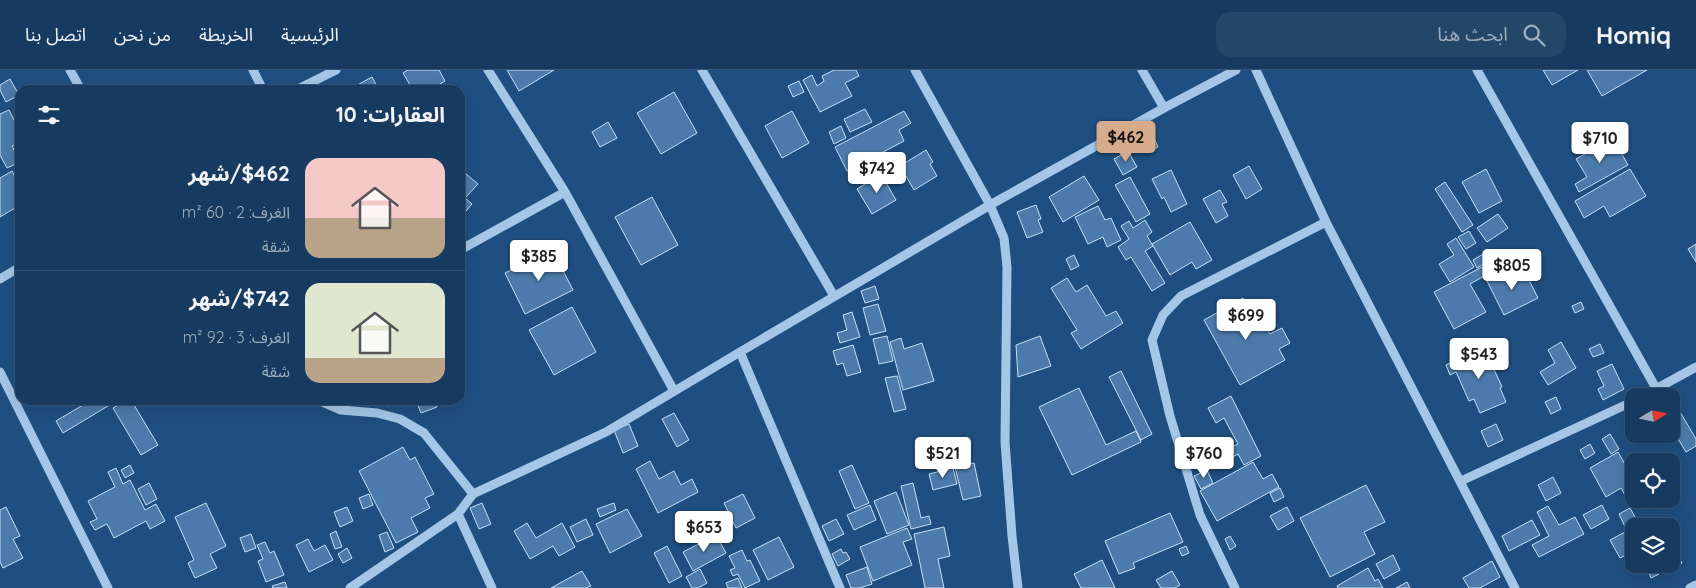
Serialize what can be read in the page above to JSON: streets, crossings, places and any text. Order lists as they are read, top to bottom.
{
  "north": "right",
  "page": {
    "header": "Homiq",
    "search": "ابحث هنا",
    "nav": [
      "الرئيسية",
      "الخريطة",
      "من نحن",
      "اتصل بنا"
    ],
    "heading": "العقارات: 10",
    "price": [
      "$462",
      "$710",
      "$742",
      "$385",
      "$805",
      "$699",
      "$543",
      "$521",
      "$760",
      "$653"
    ],
    "list": [
      {
        "name": "$462/شهر",
        "note": "الغرف: 2 · 60 m² · شقة"
      },
      {
        "name": "$742/شهر",
        "note": "الغرف: 3 · 92 m² · شقة"
      }
    ]
  }
}
